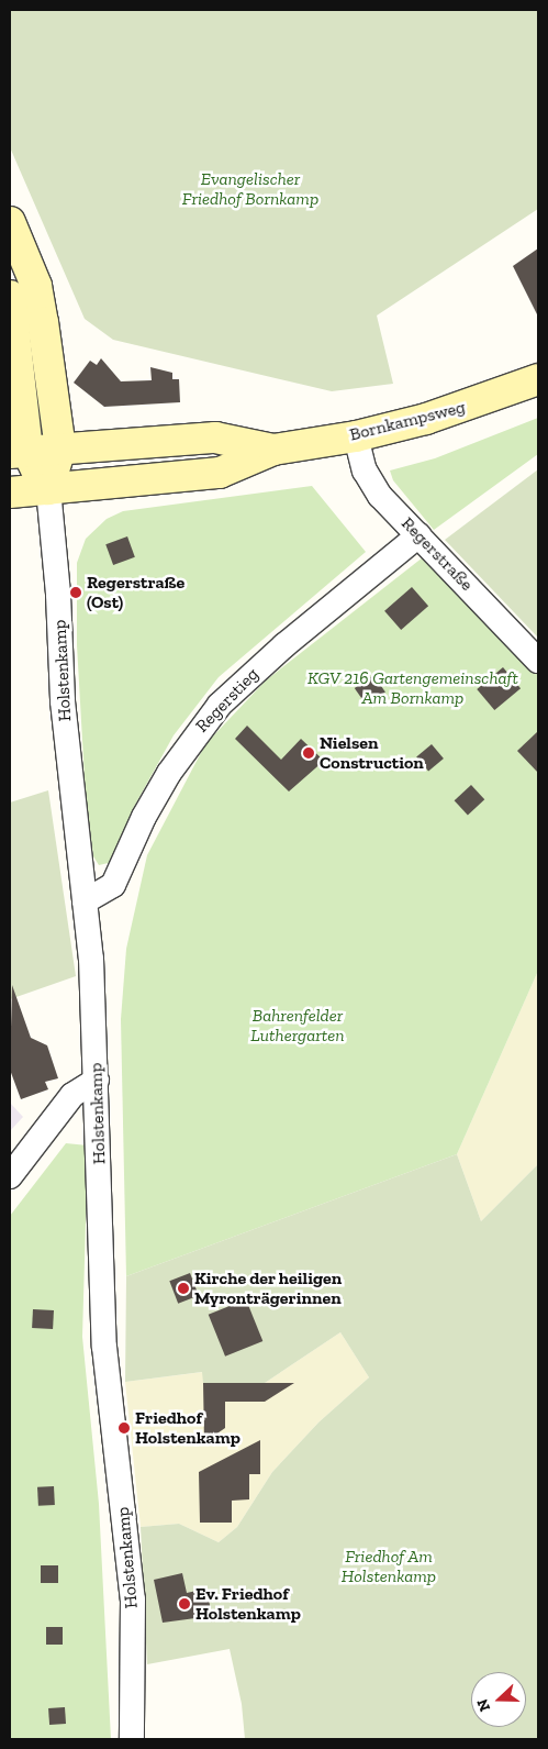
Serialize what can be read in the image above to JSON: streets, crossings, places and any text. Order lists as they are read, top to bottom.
{
  "streets": {
    "main road": ["Bornkampsweg", "Holstenkamp"],
    "street": ["Regerstraße", "Regerstieg"]
  },
  "crossings": [
    ["Bornkampsweg", "Regerstraße"],
    ["Bornkampsweg", "Holstenkamp"],
    ["Regerstraße", "Regerstieg"],
    ["Holstenkamp", "Regerstieg"]
  ],
  "parks": [
    "Evangelischer Friedhof Bornkamp",
    "KGV 216 Gartengemeinschaft Am Bornkamp",
    "Bahrenfelder Luthergarten",
    "Friedhof Am Holstenkamp"
  ],
  "places": [
    "Regerstraße (Ost)",
    "Nielsen Construction",
    "Kirche der heiligen Myronträgerinnen",
    "Friedhof Holstenkamp",
    "Ev. Friedhof Holstenkamp"
  ],
  "north": "left"
}
